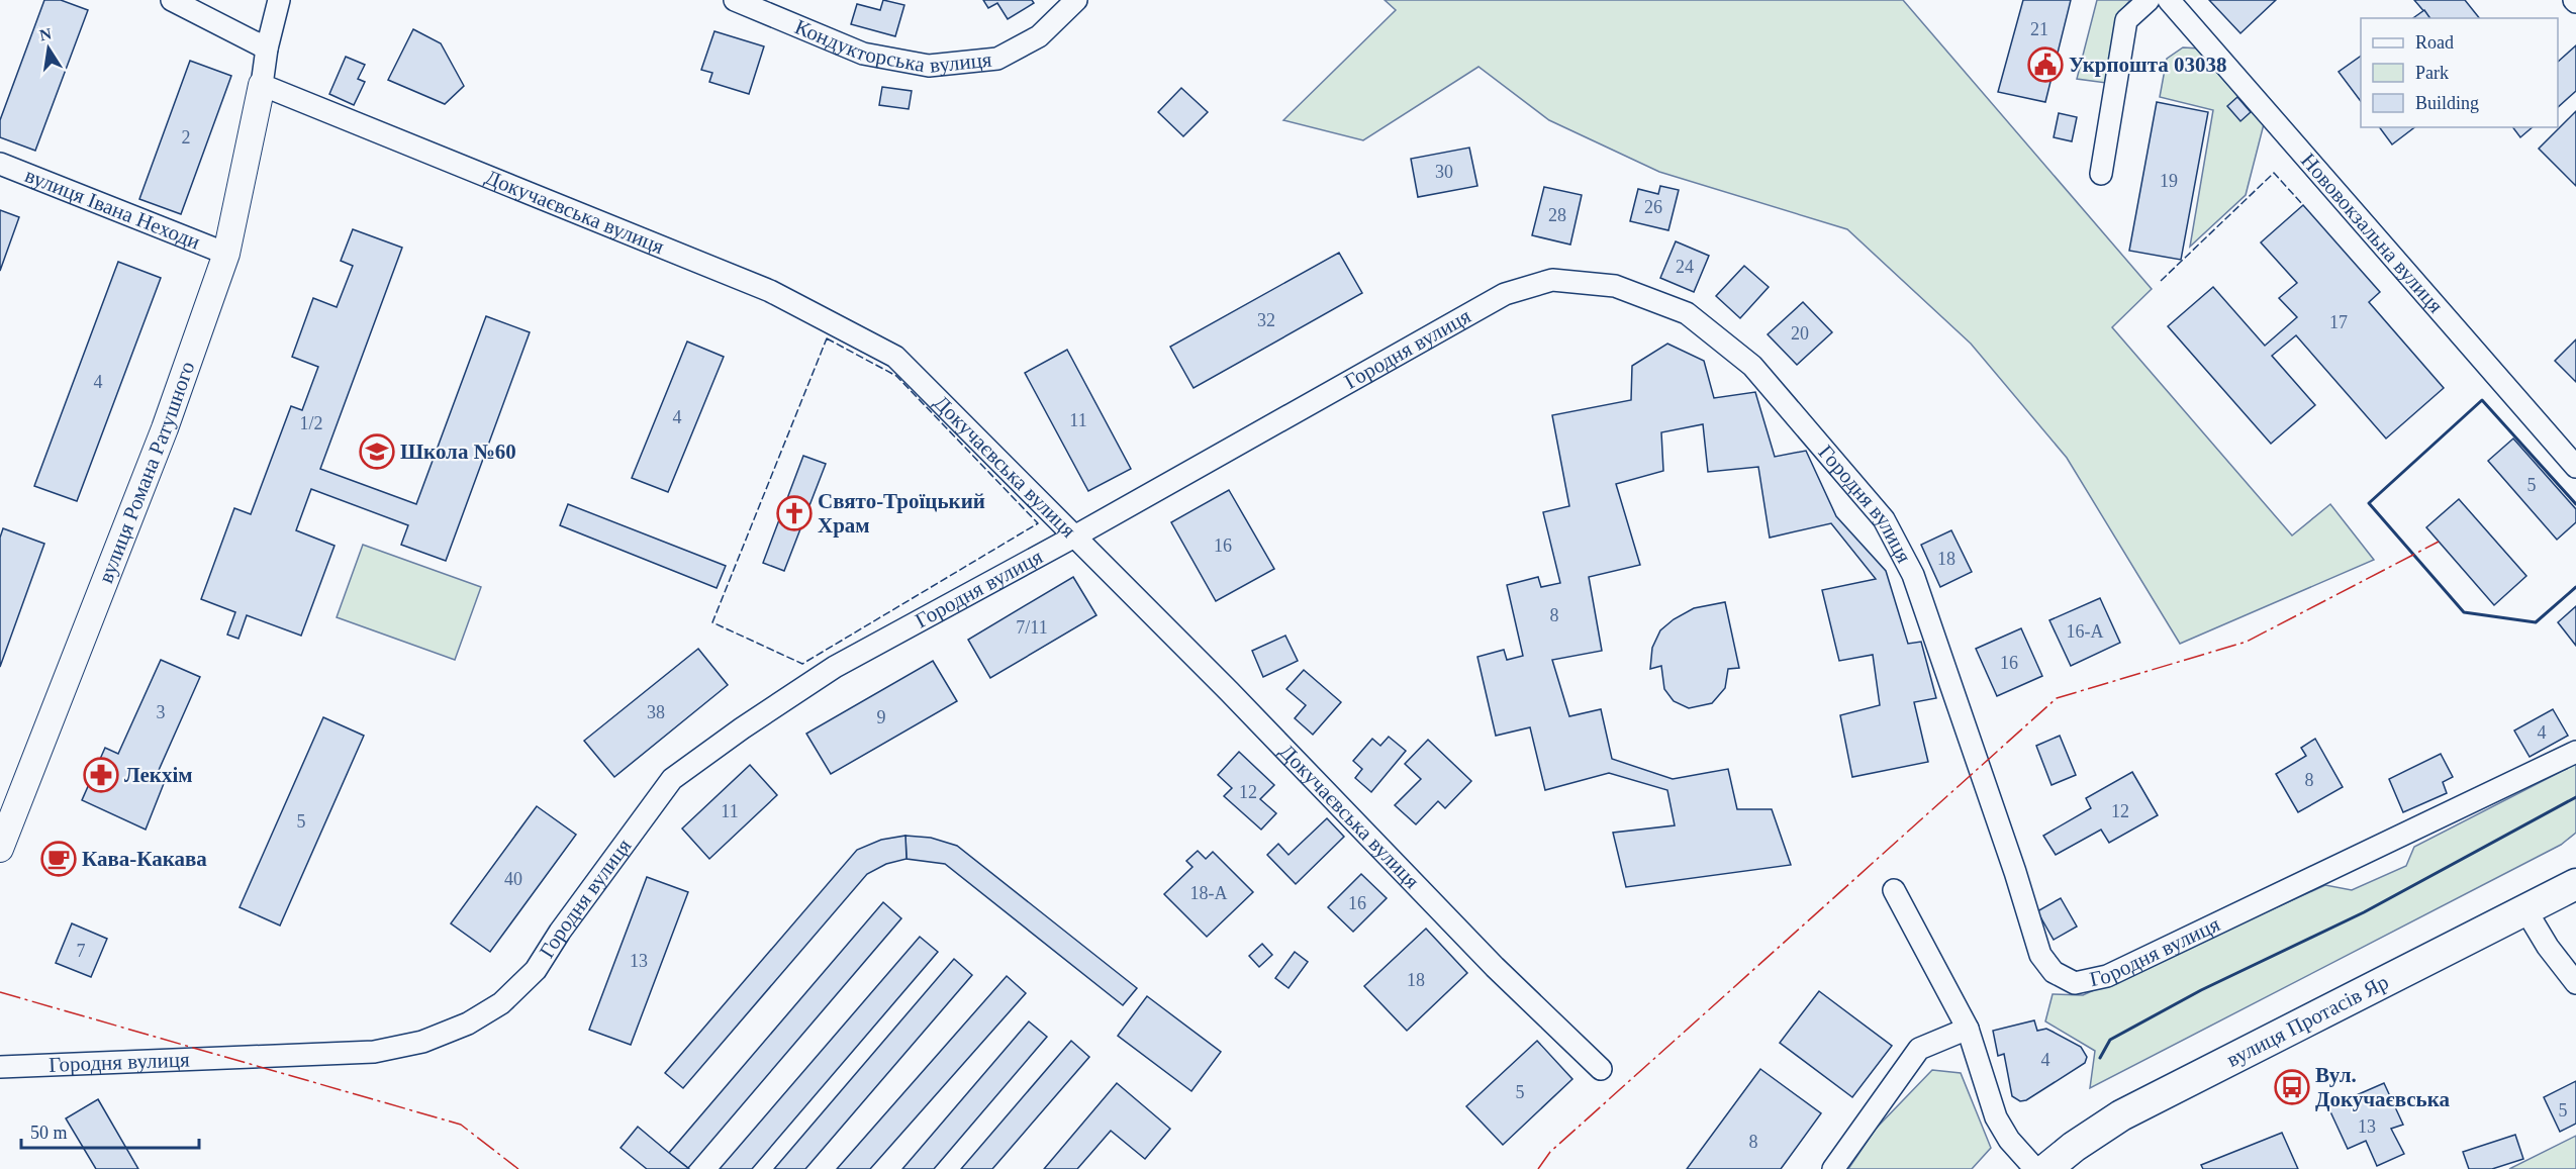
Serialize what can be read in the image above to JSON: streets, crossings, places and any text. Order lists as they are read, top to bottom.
{
  "streets": {
    "main road": ["вулиця Протасів Яр"],
    "street": [
      "Кондукторська вулиця",
      "вулиця Івана Неходи",
      "Докучаєвська вулиця",
      "Нововокзальна вулиця",
      "Городня вулиця",
      "вулиця Романа Ратушного"
    ]
  },
  "crossings": [
    ["вулиця Івана Неходи", "вулиця Романа Ратушного"],
    ["Докучаєвська вулиця", "Городня вулиця"],
    ["Докучаєвська вулиця", "вулиця Романа Ратушного"]
  ],
  "places": {
    "public building": ["Укрпошта 03038"],
    "school or university": ["Школа №60"],
    "church": ["Свято-Троїцький Храм"],
    "pharmacy": ["Лекхім"],
    "cafe": ["Кава-Какава"],
    "bus stop": ["Вул. Докучаєвська"]
  },
  "house_numbers": [
    "21",
    "2",
    "30",
    "19",
    "26",
    "28",
    "24",
    "32",
    "17",
    "20",
    "4",
    "4",
    "11",
    "1/2",
    "5",
    "16",
    "18",
    "8",
    "7/11",
    "16-А",
    "16",
    "3",
    "38",
    "9",
    "4",
    "8",
    "12",
    "11",
    "12",
    "5",
    "40",
    "18-А",
    "16",
    "7",
    "13",
    "18",
    "4",
    "5",
    "5",
    "13",
    "8"
  ],
  "legend": ["Road", "Park", "Building"],
  "scale_bar": "50 m",
  "north": "top"
}
